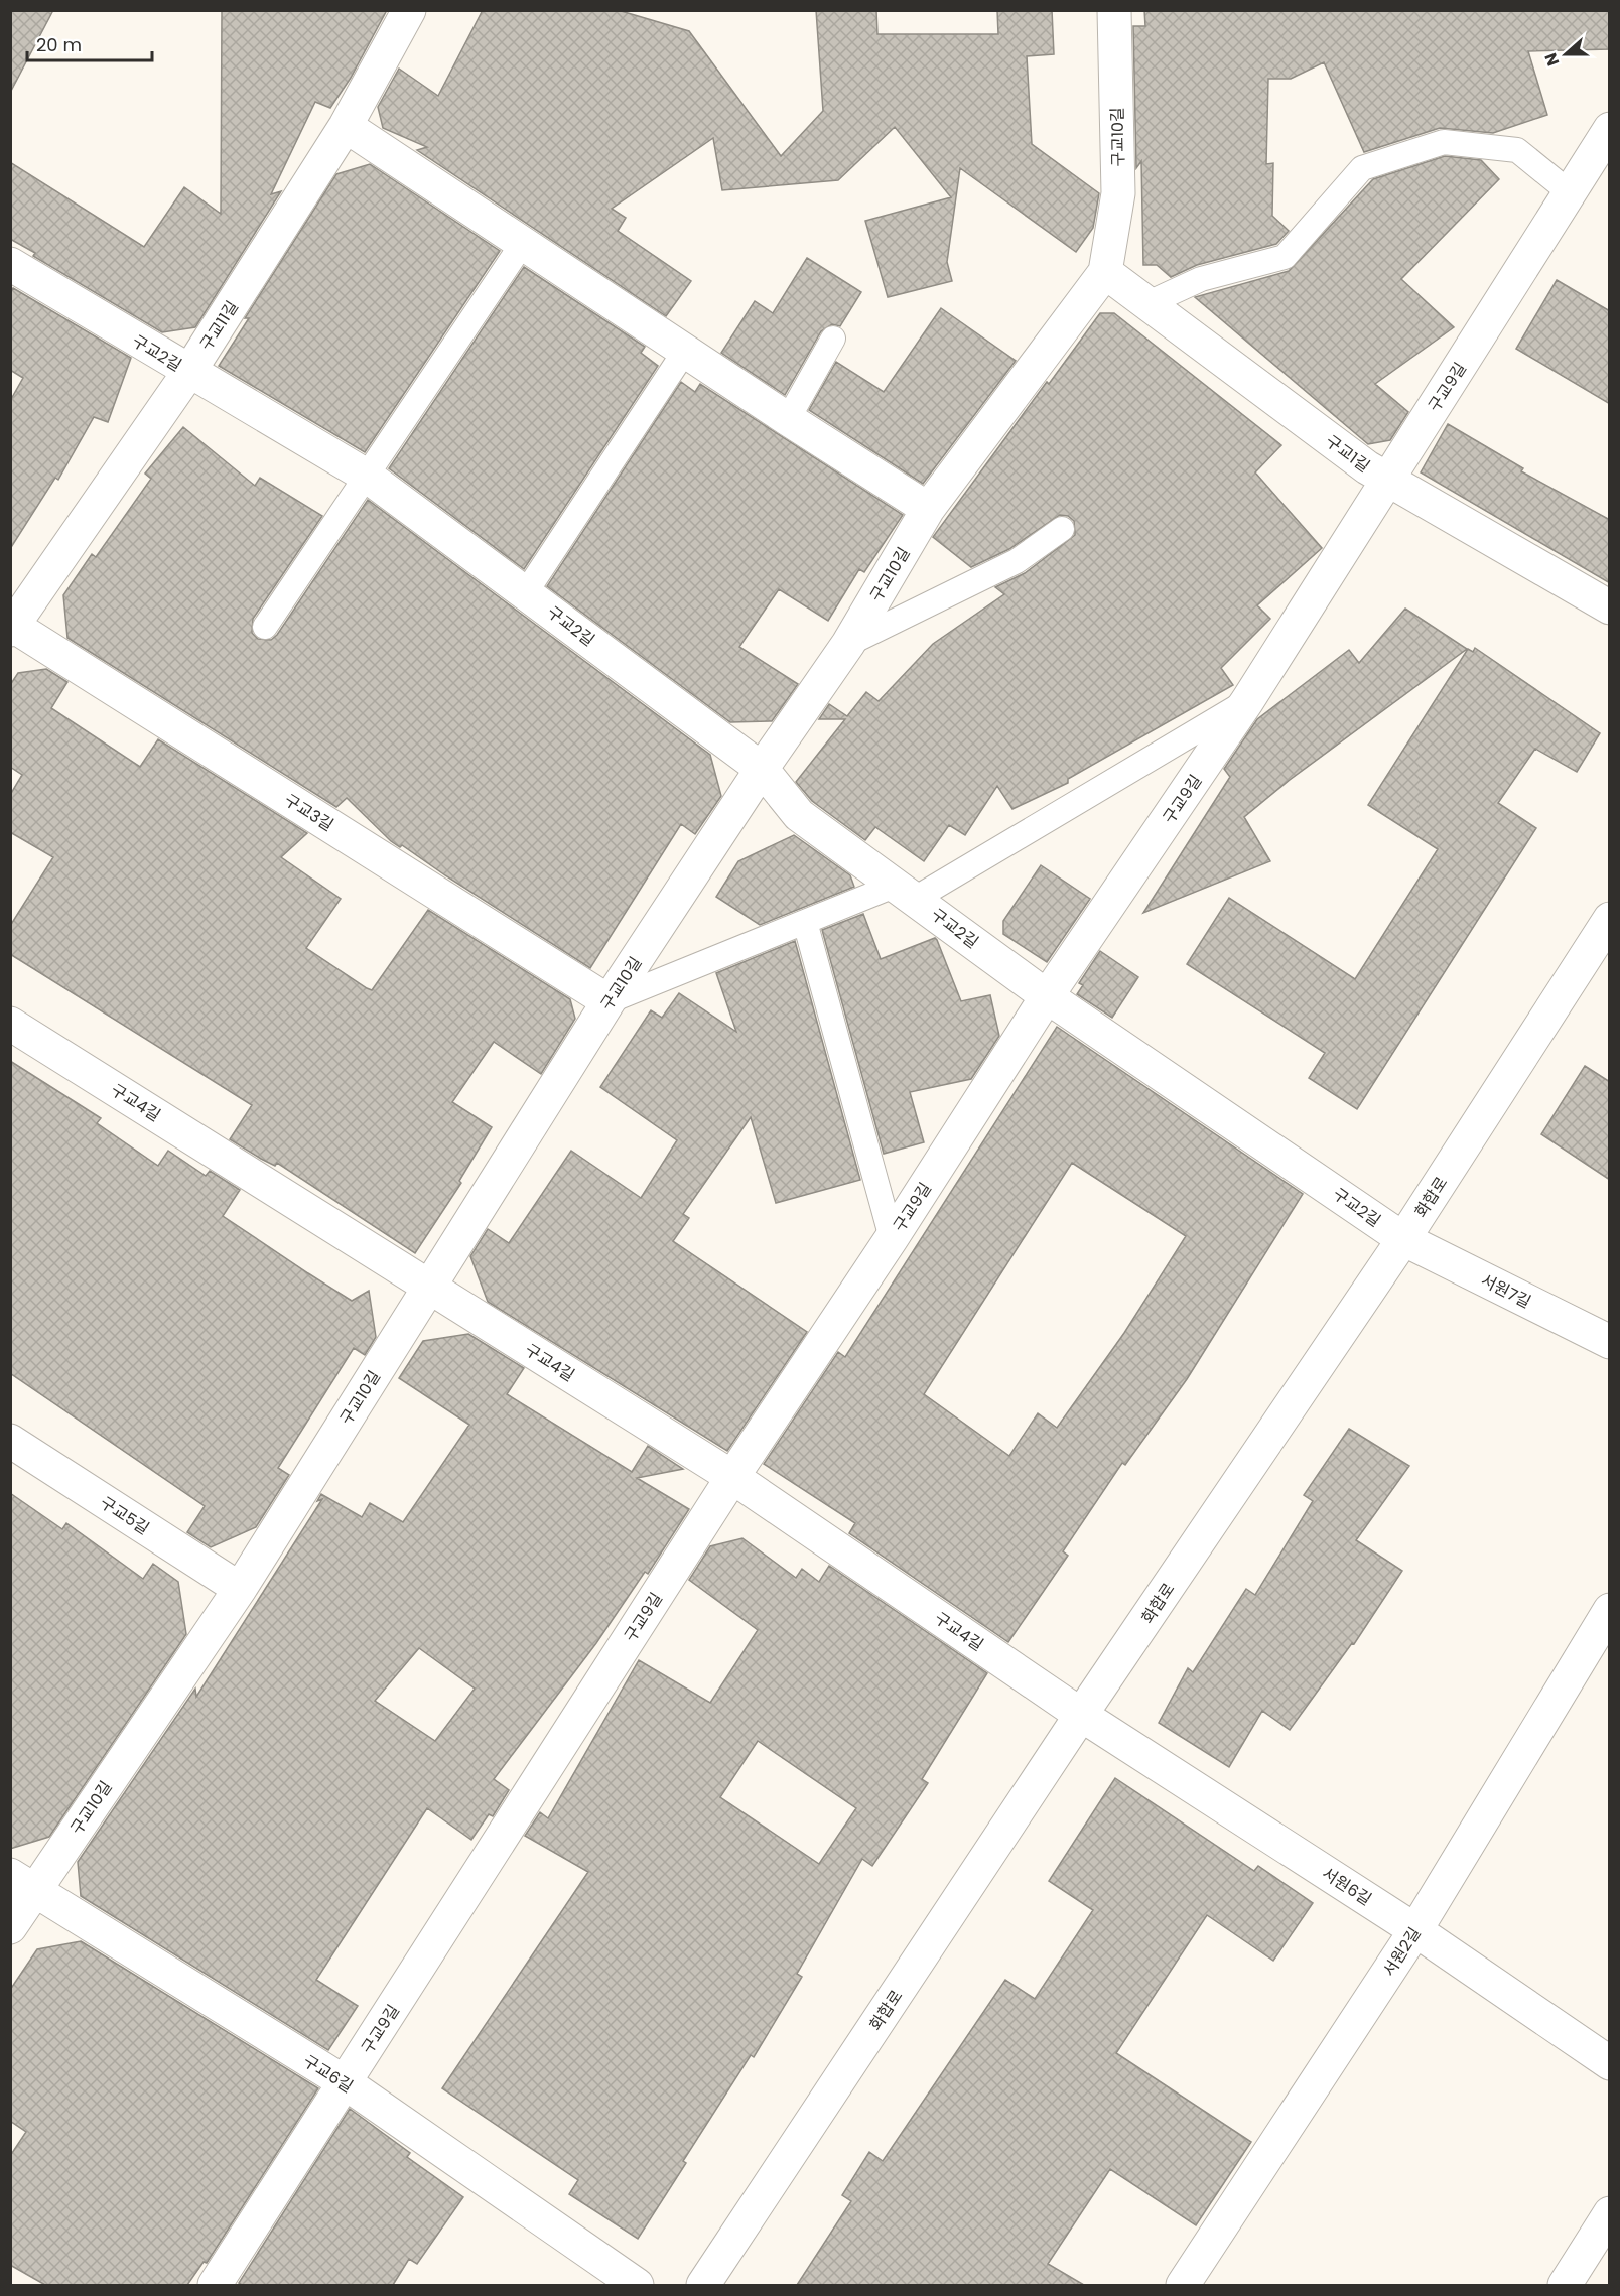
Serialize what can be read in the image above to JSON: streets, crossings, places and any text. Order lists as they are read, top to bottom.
{
  "streets": {
    "street": [
      "구교10길",
      "구교11길",
      "구교2길",
      "구교9길",
      "구교1길",
      "구교3길",
      "구교4길",
      "화합로",
      "서원7길",
      "구교5길",
      "서원6길",
      "서원2길",
      "구교6길"
    ]
  },
  "crossings": [
    ["구교10길", "구교2길"],
    ["구교10길", "구교1길"],
    ["구교10길", "구교3길"],
    ["구교10길", "구교4길"],
    ["구교10길", "구교5길"],
    ["구교10길", "구교6길"],
    ["구교11길", "구교2길"],
    ["구교11길", "구교3길"],
    ["구교2길", "구교9길"],
    ["구교2길", "화합로"],
    ["구교2길", "서원7길"],
    ["구교9길", "구교1길"],
    ["구교9길", "구교4길"],
    ["구교9길", "구교6길"],
    ["구교4길", "화합로"],
    ["구교4길", "서원6길"],
    ["화합로", "서원7길"],
    ["화합로", "서원6길"],
    ["서원6길", "서원2길"]
  ],
  "scale_bar": "20 m",
  "north": "left"
}
